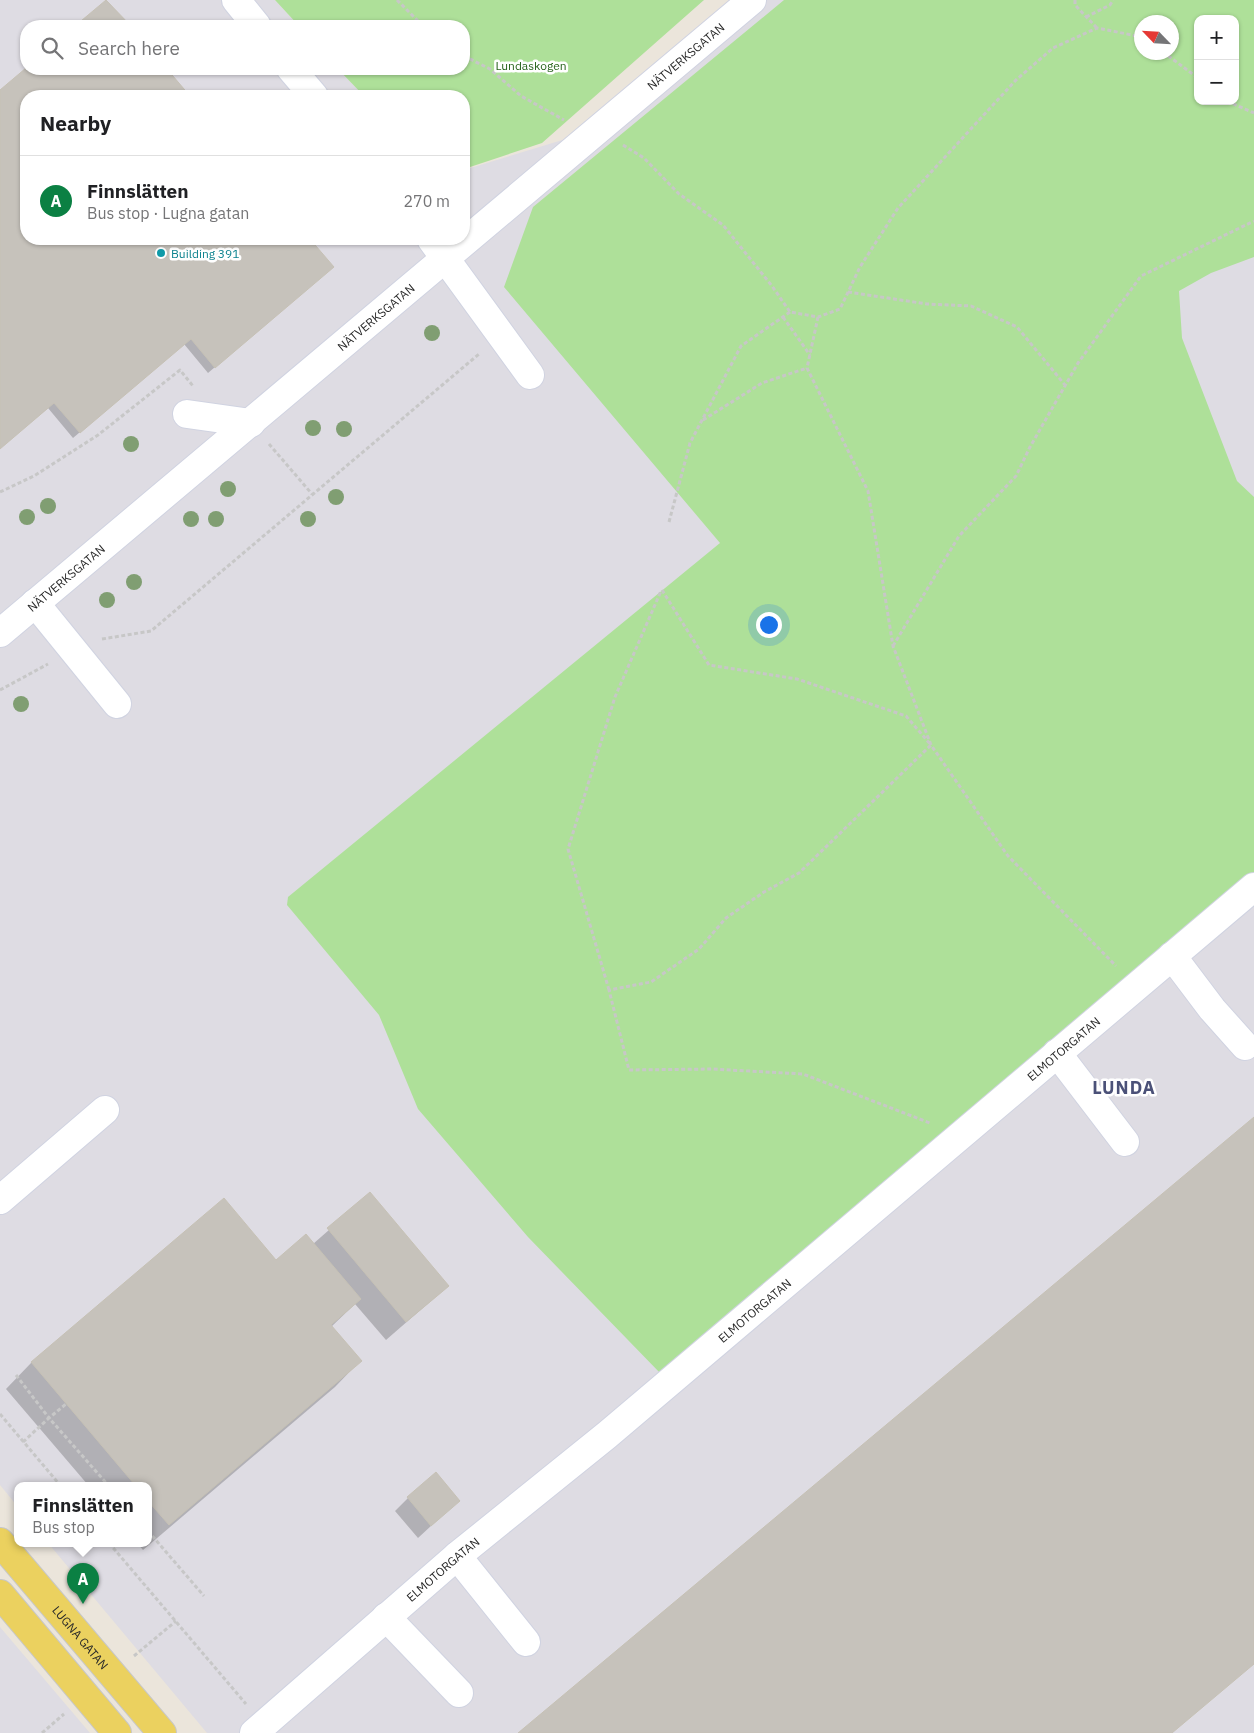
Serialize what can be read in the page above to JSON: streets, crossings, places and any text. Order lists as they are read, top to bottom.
{
  "streets": {
    "main road": ["LUGNA GATAN"],
    "street": ["NÄTVERKSGATAN", "ELMOTORGATAN"]
  },
  "districts": ["LUNDA"],
  "parks": ["Lundaskogen"],
  "places": ["Building 391"],
  "north": "top left",
  "page": {
    "map_buttons": ["+", "−"],
    "search": "Search here",
    "heading": "Nearby",
    "list": [
      {
        "mark": "A",
        "name": "Finnslätten",
        "note": "Bus stop · Lugna gatan",
        "value": "270 m"
      }
    ],
    "popup": ["Finnslätten", "Bus stop"],
    "pins": "A"
  }
}
